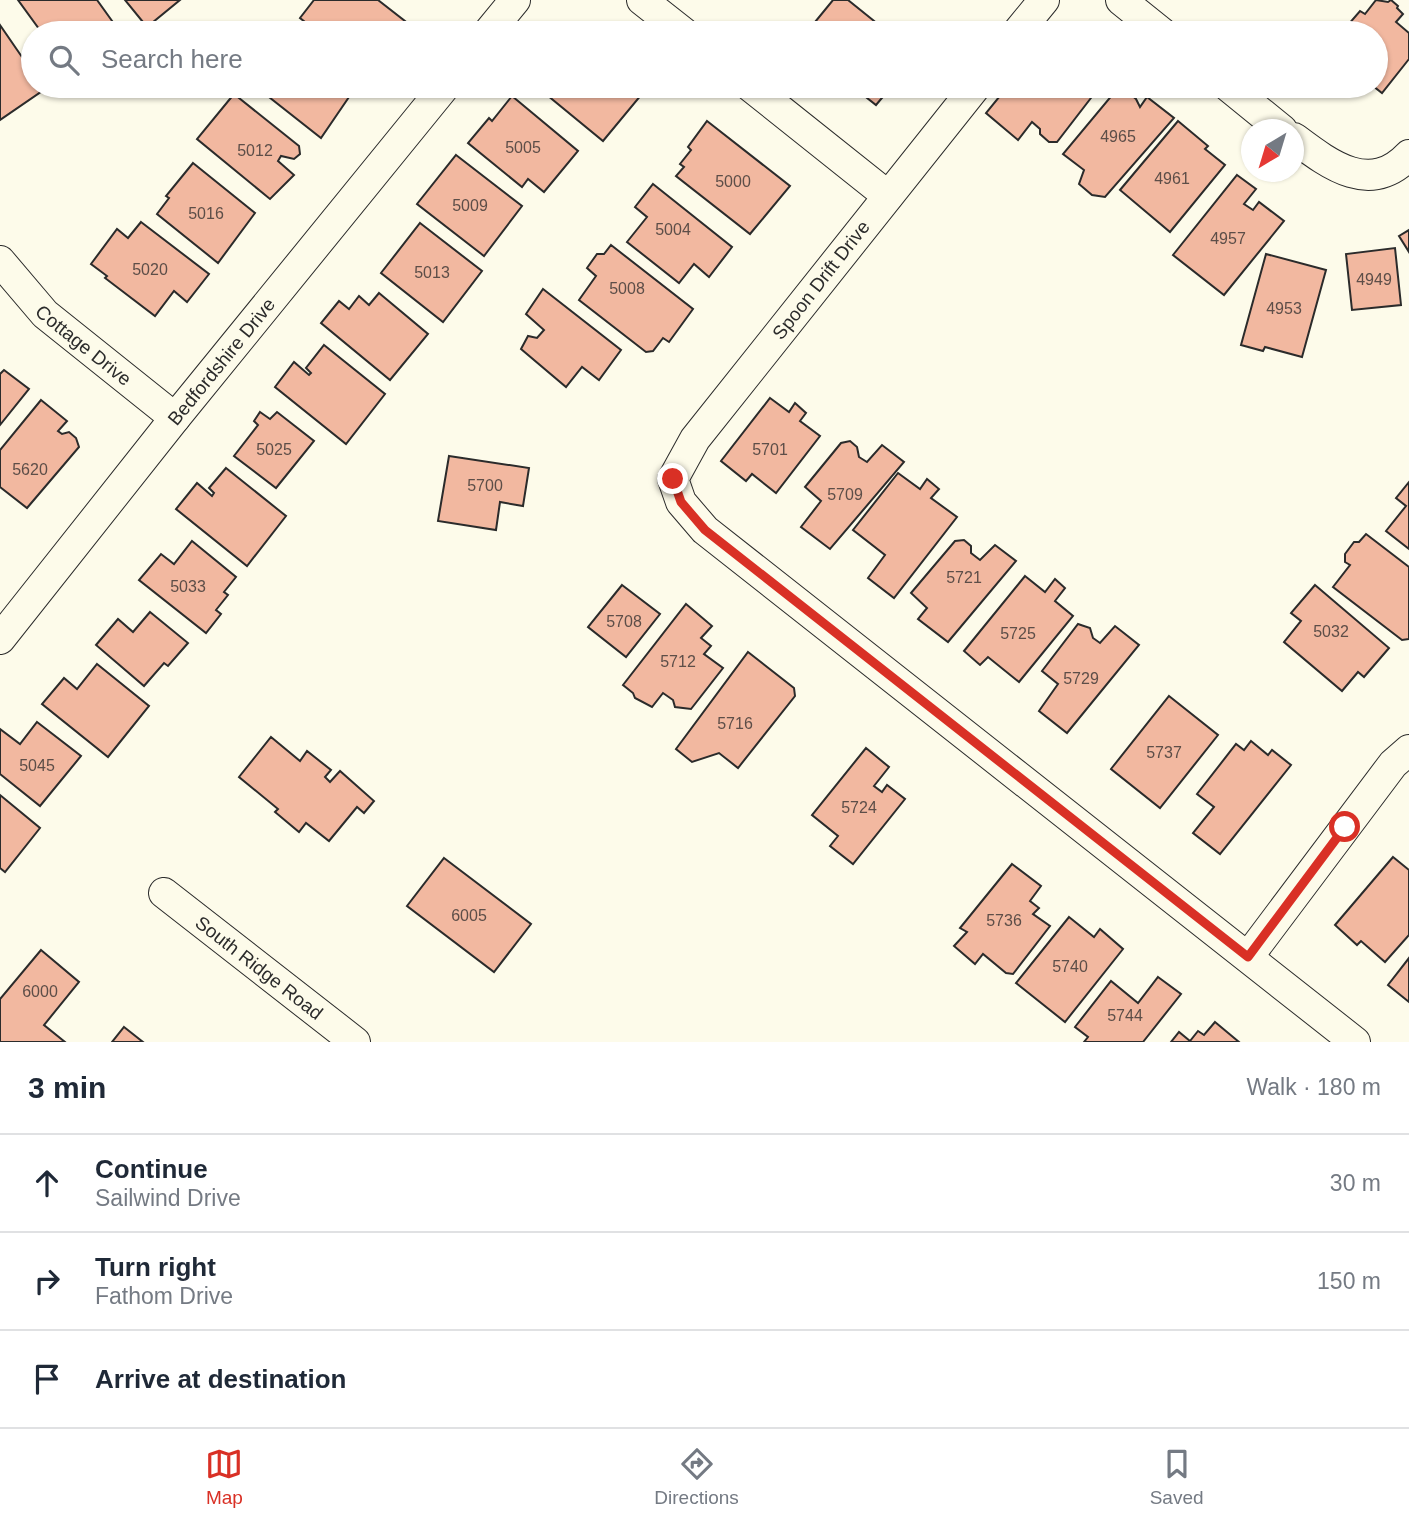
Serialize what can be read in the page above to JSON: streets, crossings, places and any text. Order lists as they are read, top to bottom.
{
  "streets": {
    "street": [
      "Spoon Drift Drive",
      "Cottage Drive",
      "Bedfordshire Drive",
      "South Ridge Road"
    ]
  },
  "crossings": [
    ["Cottage Drive", "Bedfordshire Drive"]
  ],
  "house_numbers": [
    "4965",
    "5005",
    "5012",
    "4961",
    "5000",
    "5009",
    "5016",
    "5004",
    "4957",
    "5020",
    "5013",
    "4949",
    "5008",
    "4953",
    "5025",
    "5701",
    "5620",
    "5700",
    "5709",
    "5721",
    "5033",
    "5708",
    "5032",
    "5725",
    "5712",
    "5729",
    "5716",
    "5737",
    "5045",
    "5724",
    "6005",
    "5736",
    "5740",
    "6000",
    "5744"
  ],
  "north": "bottom left",
  "page": {
    "search": "Search here",
    "heading": ["3 min", "Walk · 180 m"],
    "list": [
      ["Continue", "Sailwind Drive", "30 m"],
      ["Turn right", "Fathom Drive", "150 m"],
      "Arrive at destination"
    ],
    "nav": ["Map", "Directions", "Saved"]
  }
}
